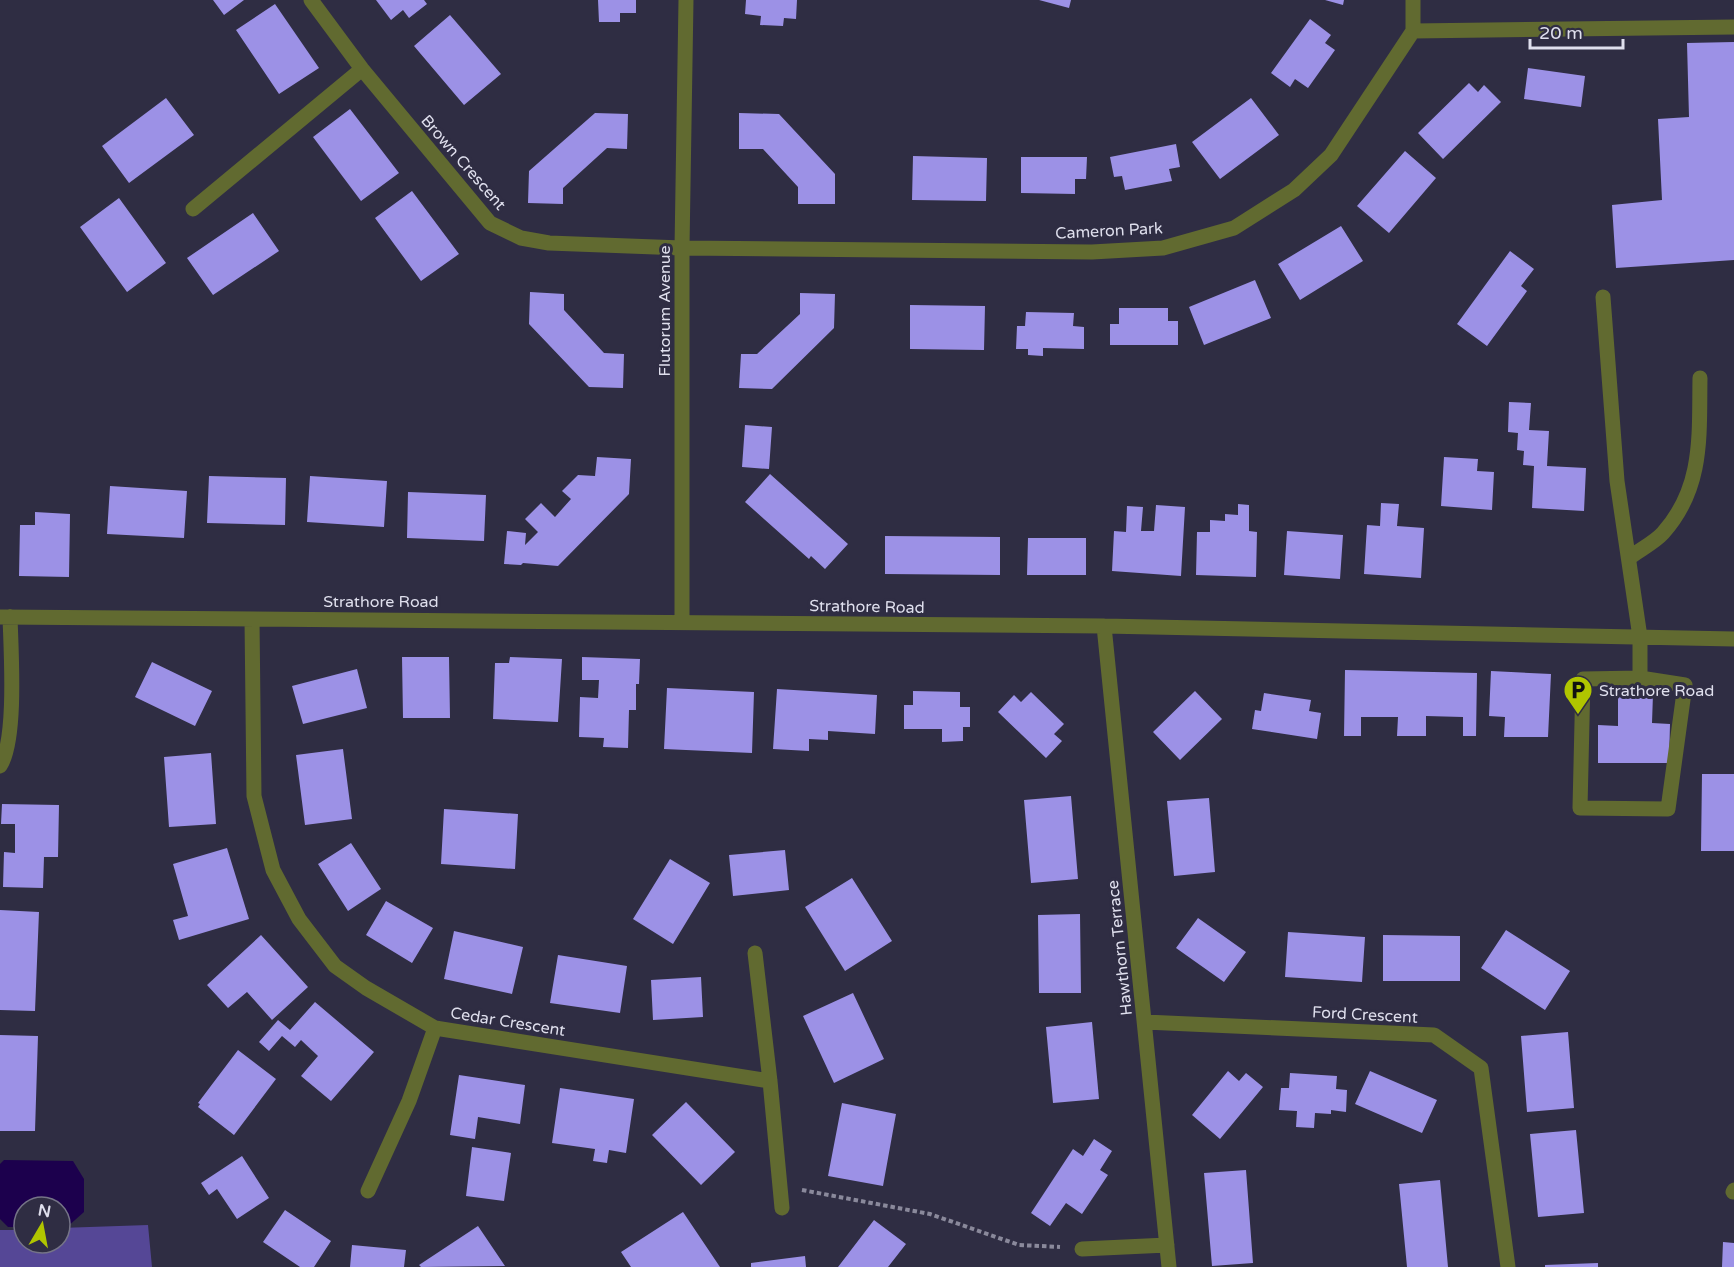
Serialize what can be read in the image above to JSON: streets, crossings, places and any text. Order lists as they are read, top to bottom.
{
  "streets": {
    "street": [
      "Brown Crescent",
      "Cameron Park",
      "Flutorum Avenue",
      "Strathore Road",
      "Hawthorn Terrace",
      "Ford Crescent",
      "Cedar Crescent"
    ]
  },
  "crossings": [
    ["Brown Crescent", "Cameron Park"],
    ["Brown Crescent", "Flutorum Avenue"],
    ["Cameron Park", "Flutorum Avenue"],
    ["Flutorum Avenue", "Strathore Road"],
    ["Strathore Road", "Hawthorn Terrace"],
    ["Strathore Road", "Cedar Crescent"],
    ["Hawthorn Terrace", "Ford Crescent"]
  ],
  "places": {
    "parking": ["Strathore Road"]
  },
  "scale_bar": "20 m",
  "north": "top"
}
